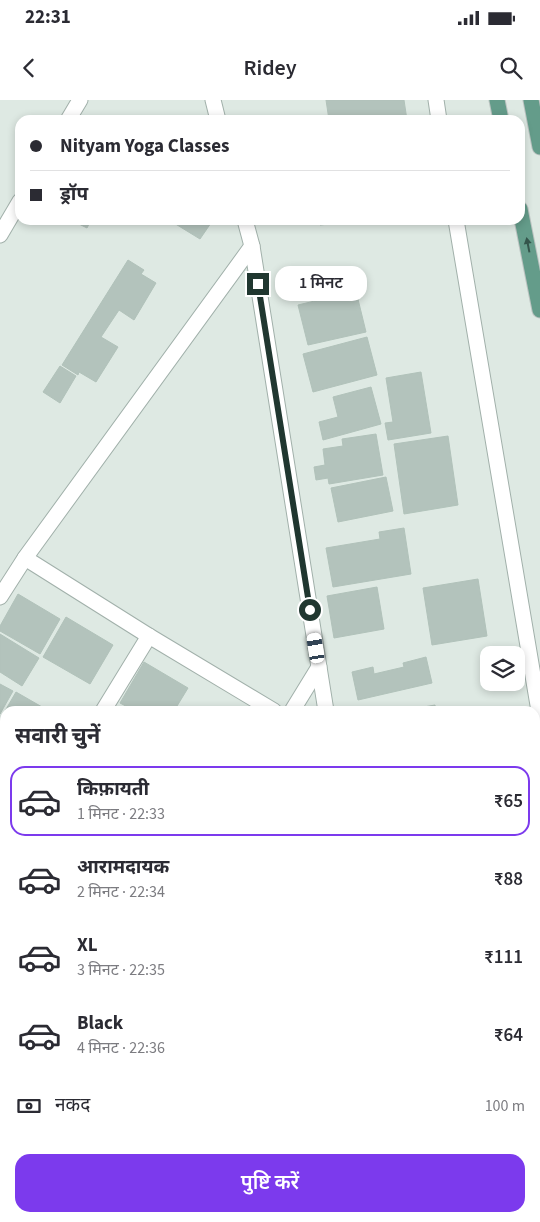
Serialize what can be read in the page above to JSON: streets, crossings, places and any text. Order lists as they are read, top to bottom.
{
  "page": {
    "status": "22:31",
    "header": "Ridey",
    "banner": ["Nityam Yoga Classes", "ड्रॉप"],
    "bubble": "1 मिनट",
    "heading": "सवारी चुनें",
    "list": [
      {
        "name": "किफ़ायती",
        "note": "1 मिनट · 22:33",
        "value": "₹65"
      },
      {
        "name": "आरामदायक",
        "note": "2 मिनट · 22:34",
        "value": "₹88"
      },
      {
        "name": "XL",
        "note": "3 मिनट · 22:35",
        "value": "₹111"
      },
      {
        "name": "Black",
        "note": "4 मिनट · 22:36",
        "value": "₹64"
      }
    ],
    "pay": ["नकद", "100 m"],
    "buttons": "पुष्टि करें"
  }
}
